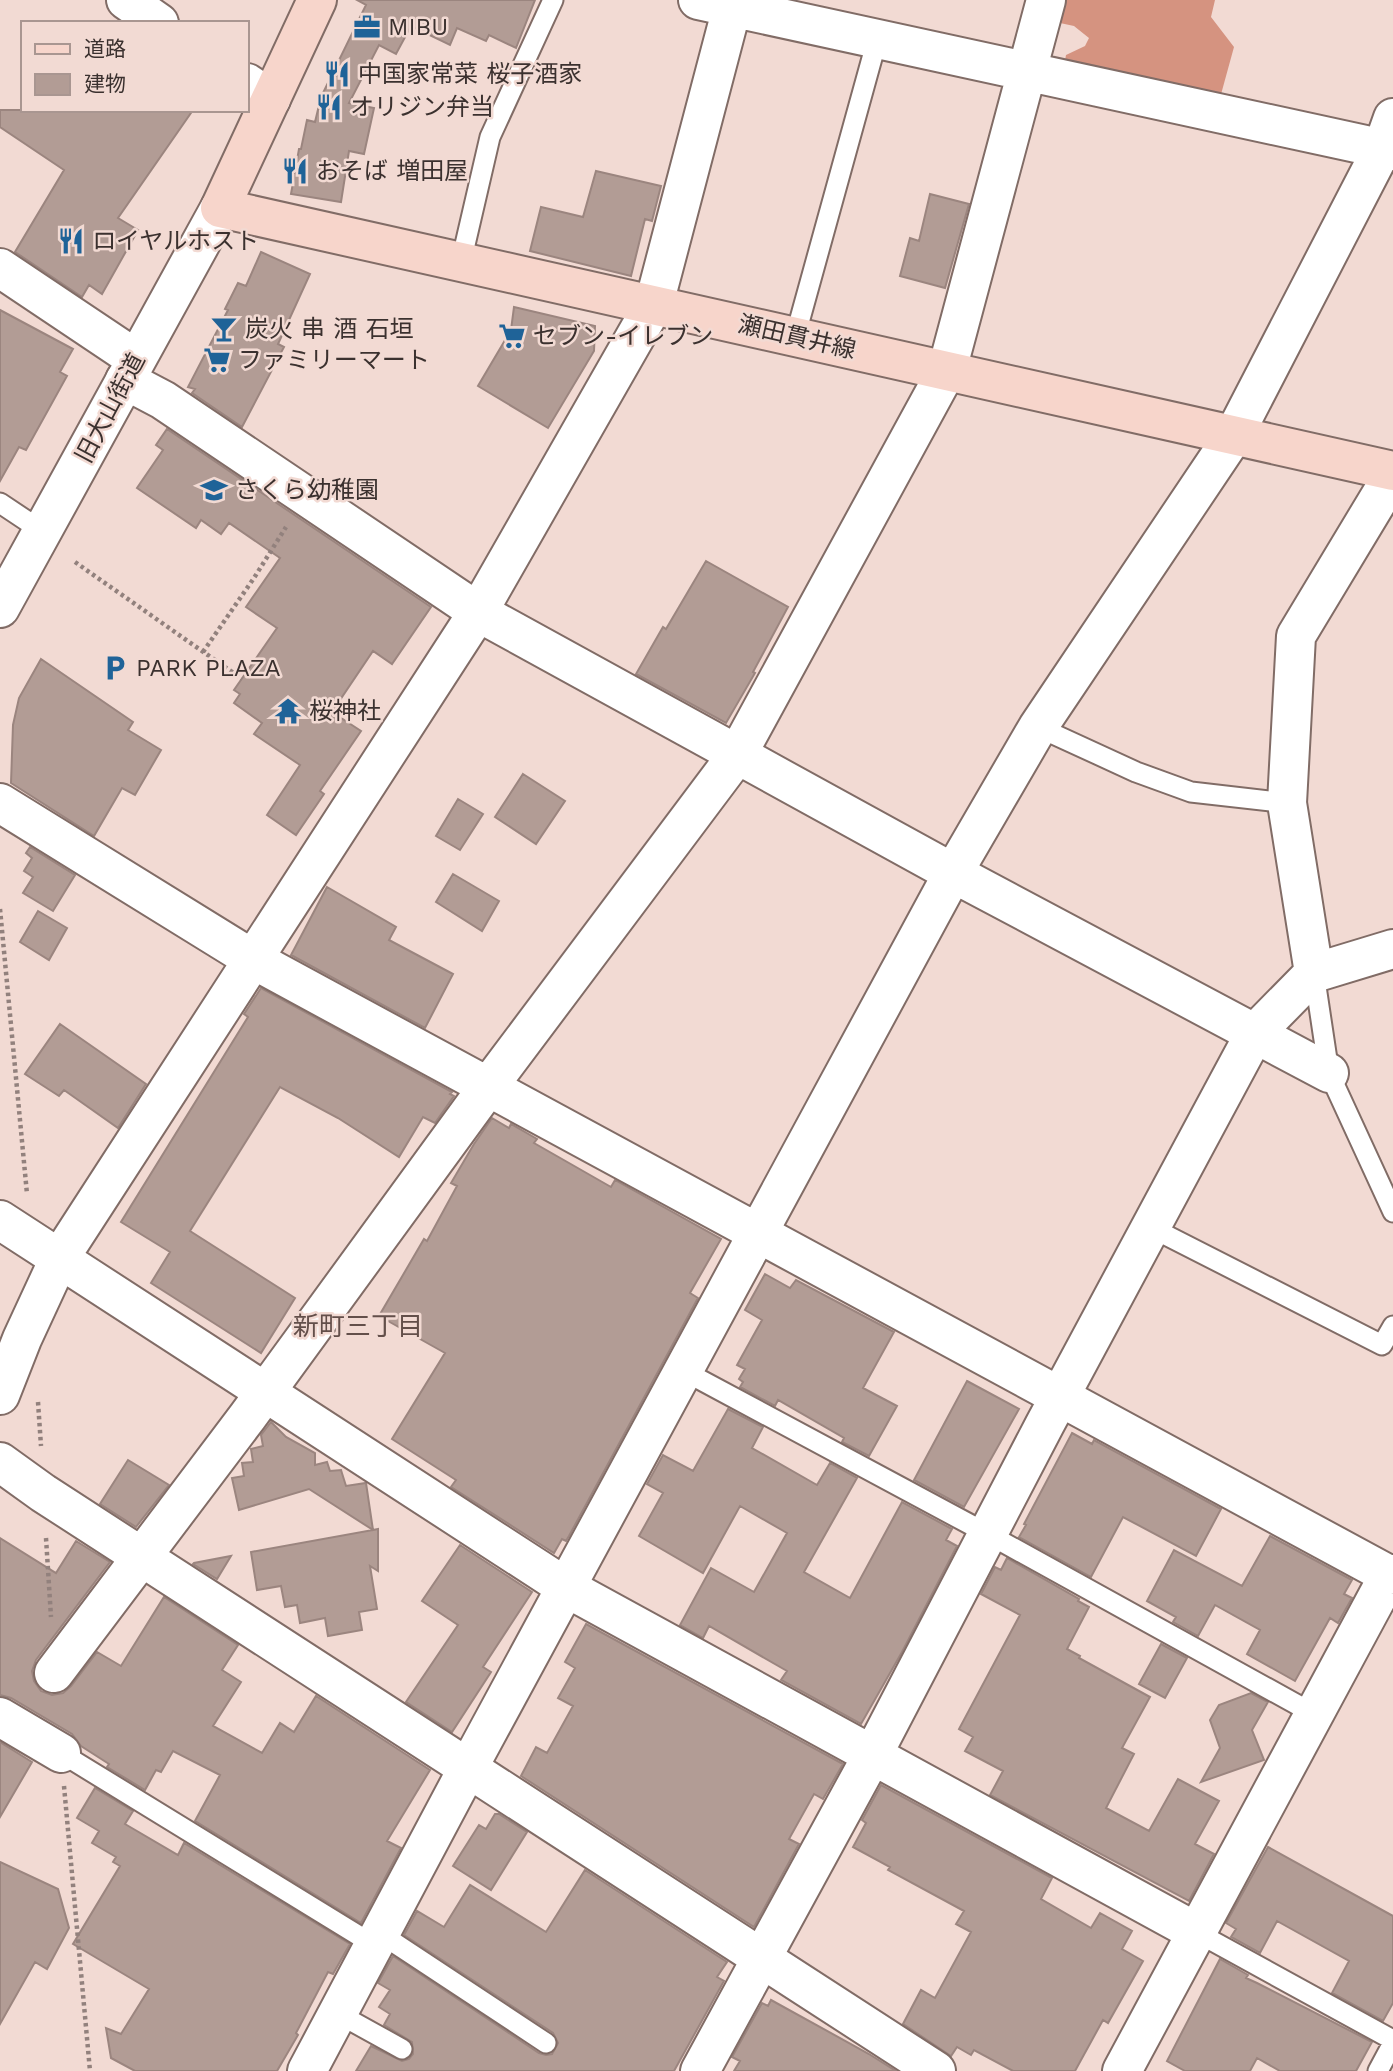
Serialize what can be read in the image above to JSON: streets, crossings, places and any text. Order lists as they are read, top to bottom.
{
  "streets": {
    "main road": ["瀬田貫井線"],
    "street": ["旧大山街道"]
  },
  "crossings": [
    ["瀬田貫井線", "旧大山街道"]
  ],
  "districts": ["新町三丁目"],
  "places": {
    "office": ["MIBU"],
    "restaurant": [
      "中国家常菜 桜子酒家",
      "オリジン弁当",
      "おそば 増田屋",
      "ロイヤルホスト"
    ],
    "bar": ["炭火 串 酒 石垣"],
    "supermarket": ["セブン-イレブン", "ファミリーマート"],
    "school or university": ["さくら幼稚園"],
    "parking": ["PARK PLAZA"],
    "temple": ["桜神社"]
  },
  "legend": ["道路", "建物"]
}
